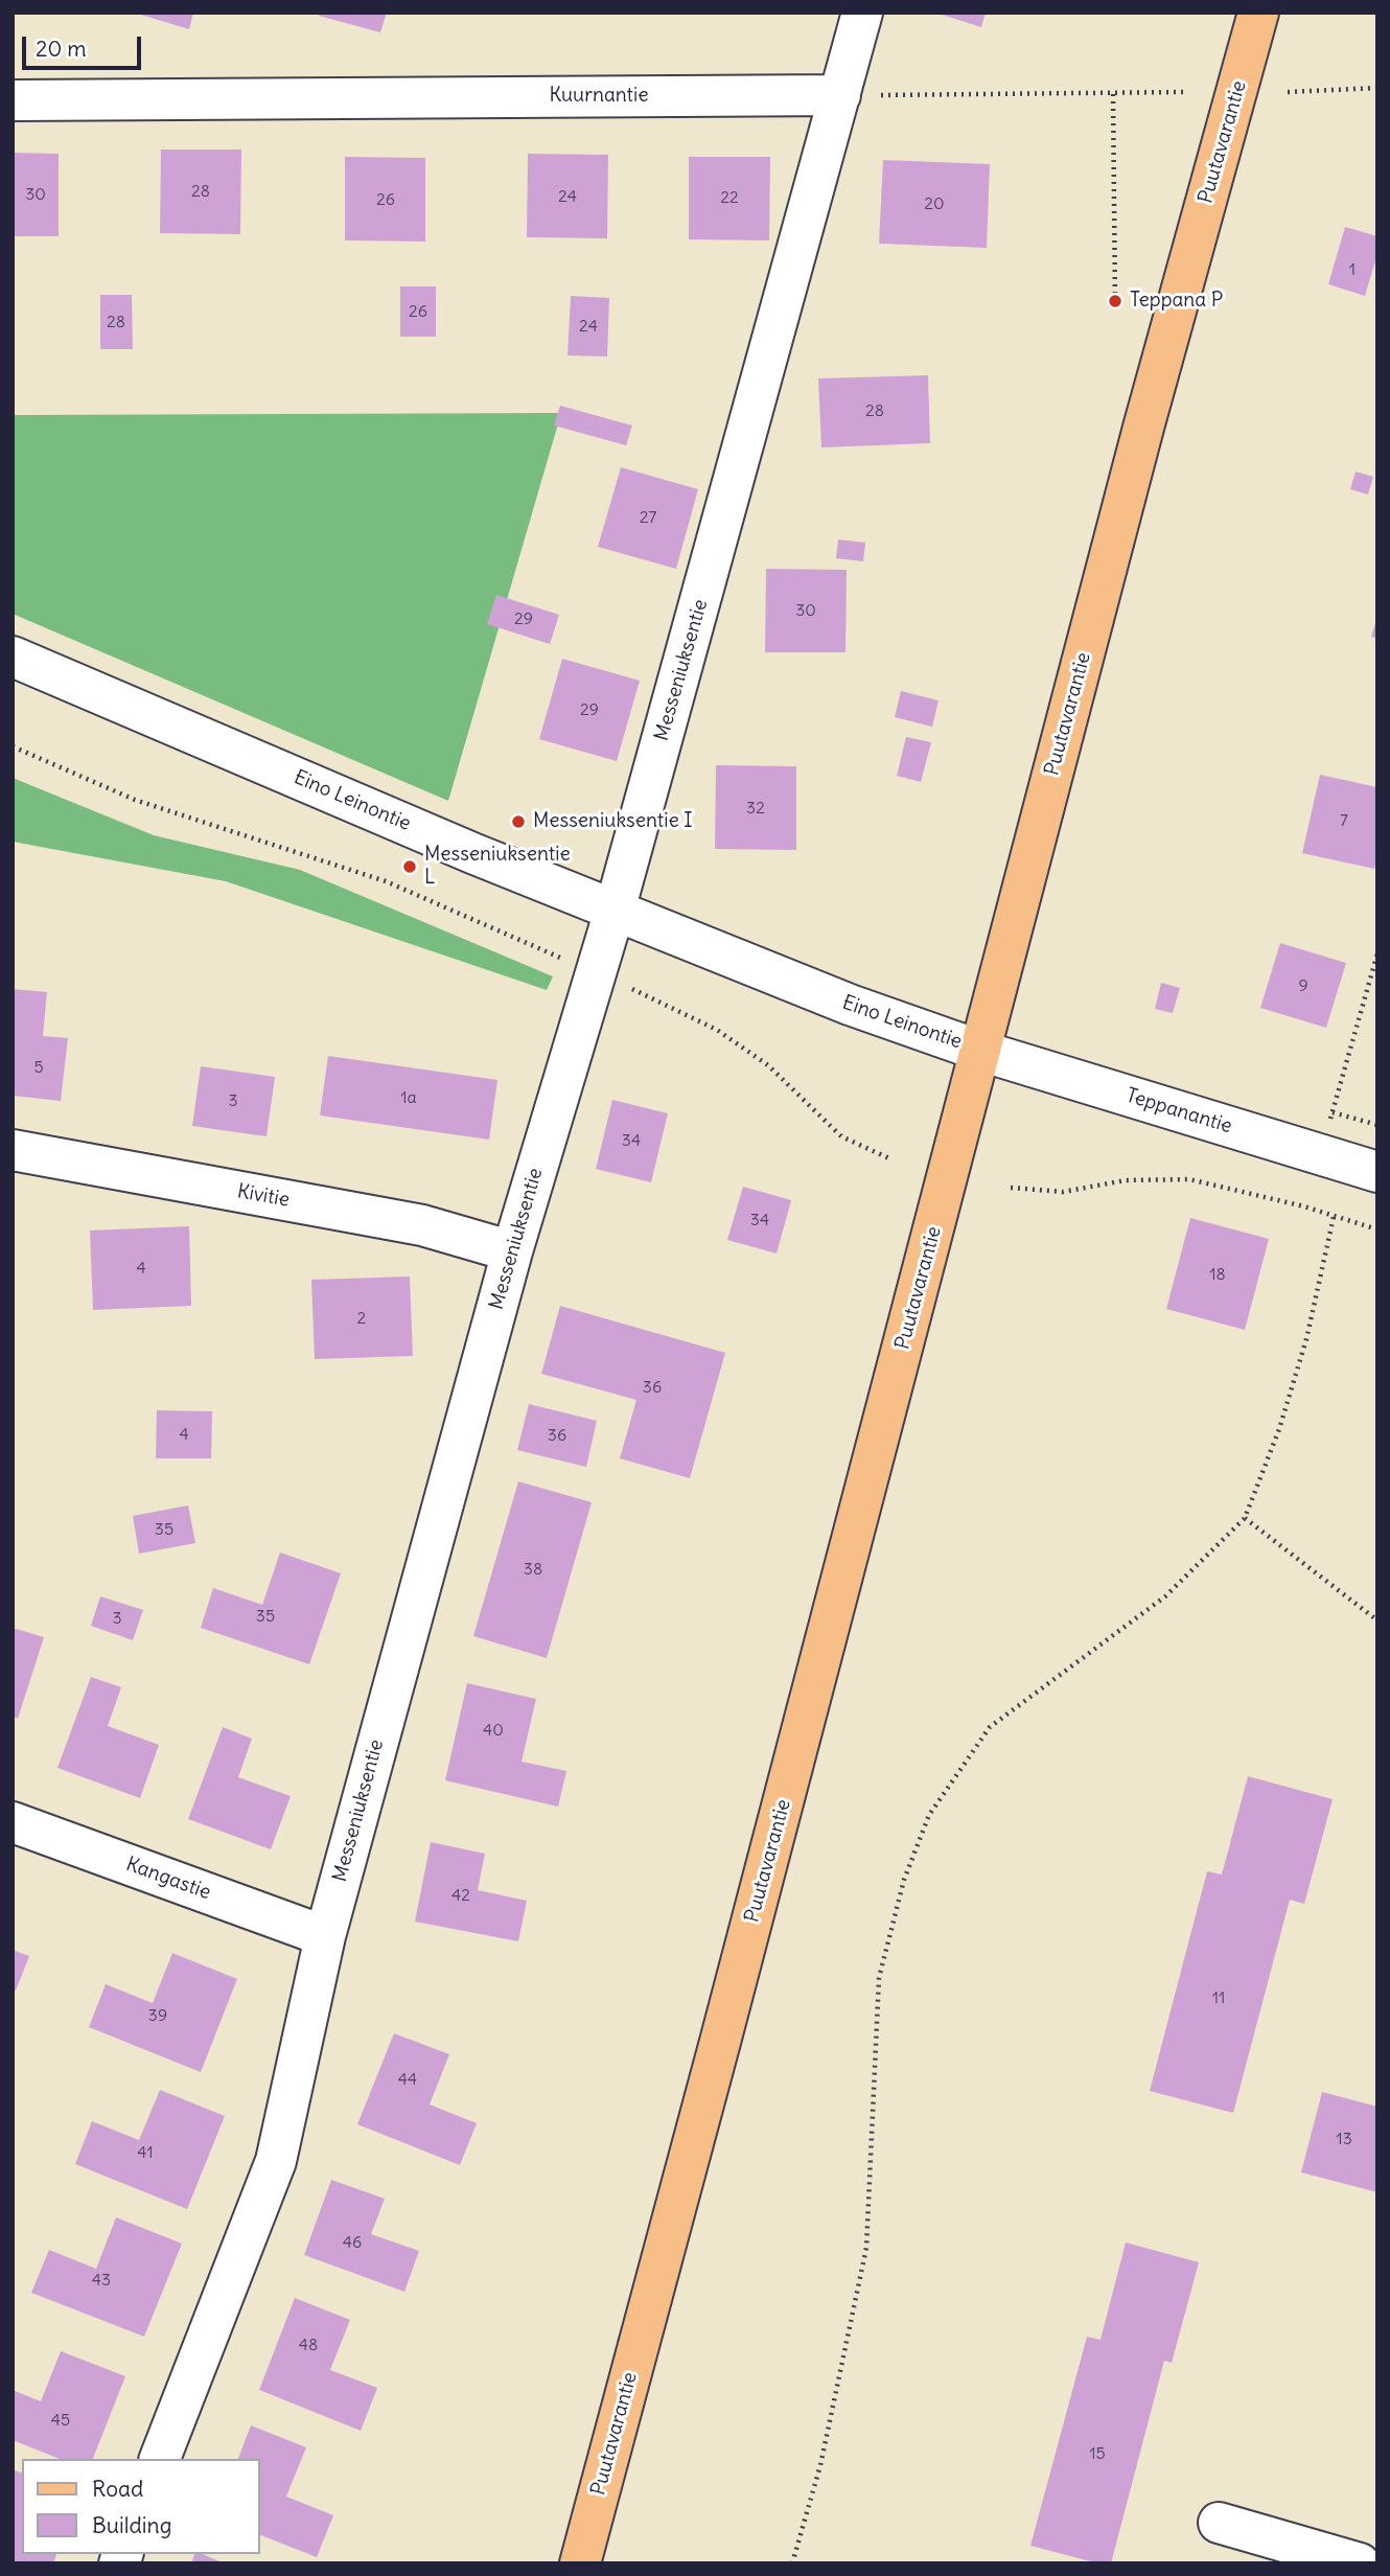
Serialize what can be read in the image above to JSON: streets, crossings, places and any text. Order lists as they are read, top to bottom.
{
  "streets": {
    "main road": ["Puutavarantie"],
    "street": [
      "Kuurnantie",
      "Messeniuksentie",
      "Eino Leinontie",
      "Teppanantie",
      "Kivitie",
      "Kangastie"
    ]
  },
  "crossings": [
    ["Kuurnantie", "Messeniuksentie"],
    ["Puutavarantie", "Eino Leinontie"],
    ["Puutavarantie", "Teppanantie"],
    ["Messeniuksentie", "Eino Leinontie"],
    ["Messeniuksentie", "Kivitie"],
    ["Messeniuksentie", "Kangastie"],
    ["Eino Leinontie", "Teppanantie"]
  ],
  "places": ["Teppana P", "Messeniuksentie I", "Messeniuksentie L"],
  "house_numbers": [
    "28",
    "30",
    "24",
    "22",
    "26",
    "20",
    "1",
    "26",
    "28",
    "24",
    "28",
    "27",
    "30",
    "29",
    "29",
    "32",
    "7",
    "9",
    "5",
    "1a",
    "3",
    "34",
    "34",
    "4",
    "18",
    "2",
    "36",
    "4",
    "36",
    "35",
    "38",
    "35",
    "3",
    "40",
    "42",
    "11",
    "39",
    "44",
    "13",
    "41",
    "46",
    "43",
    "48",
    "45",
    "15"
  ],
  "legend": ["Road", "Building"],
  "scale_bar": "20 m"
}
